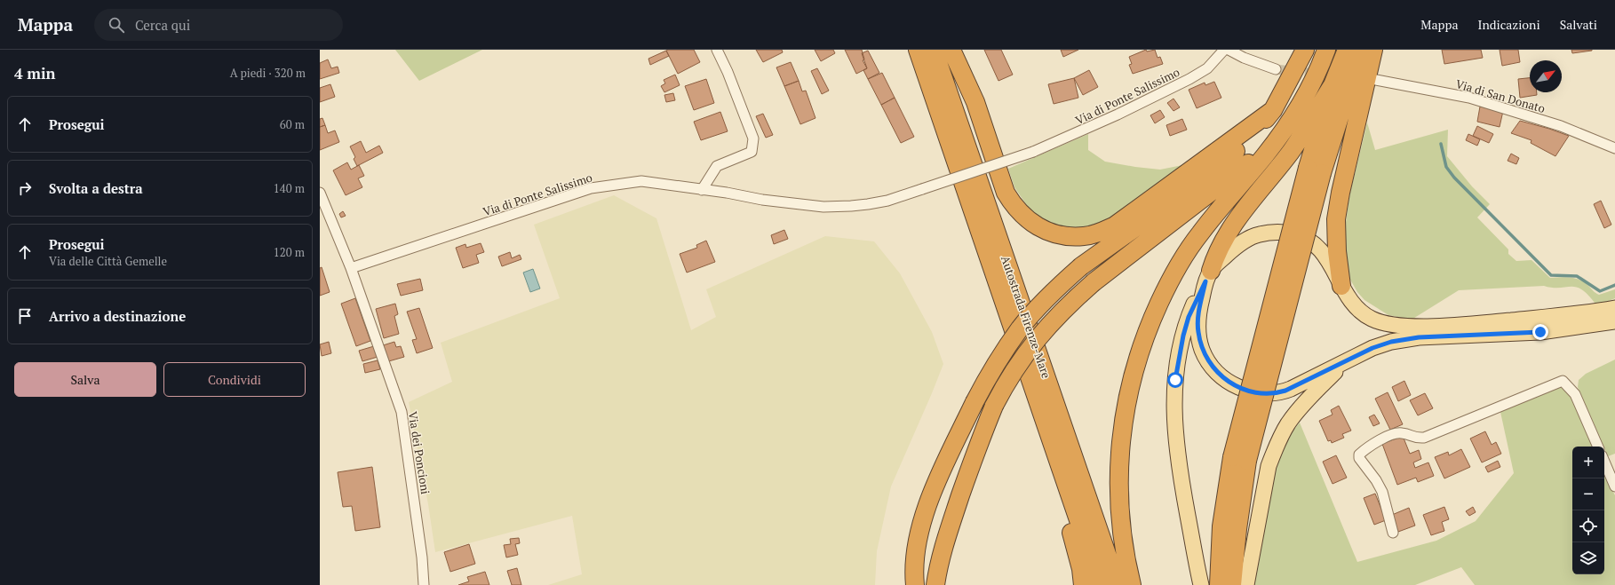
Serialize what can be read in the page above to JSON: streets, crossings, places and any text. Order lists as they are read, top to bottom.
{
  "streets": {
    "highway": ["Autostrada Firenze-Mare"],
    "street": ["Via di Ponte Salissimo", "Via di San Donato", "Via dei Poncioni"]
  },
  "crossings": [
    ["Via di Ponte Salissimo", "Via dei Poncioni"]
  ],
  "north": "top right",
  "page": {
    "header": "Mappa",
    "search": "Cerca qui",
    "nav": ["Mappa", "Indicazioni", "Salvati"],
    "heading": ["4 min", "A piedi · 320 m"],
    "list": [
      ["Prosegui", "60 m"],
      ["Svolta a destra", "140 m"],
      ["Prosegui", "Via delle Città Gemelle", "120 m"],
      "Arrivo a destinazione"
    ],
    "buttons": ["Salva", "Condividi"],
    "map_buttons": ["+", "−"]
  }
}
